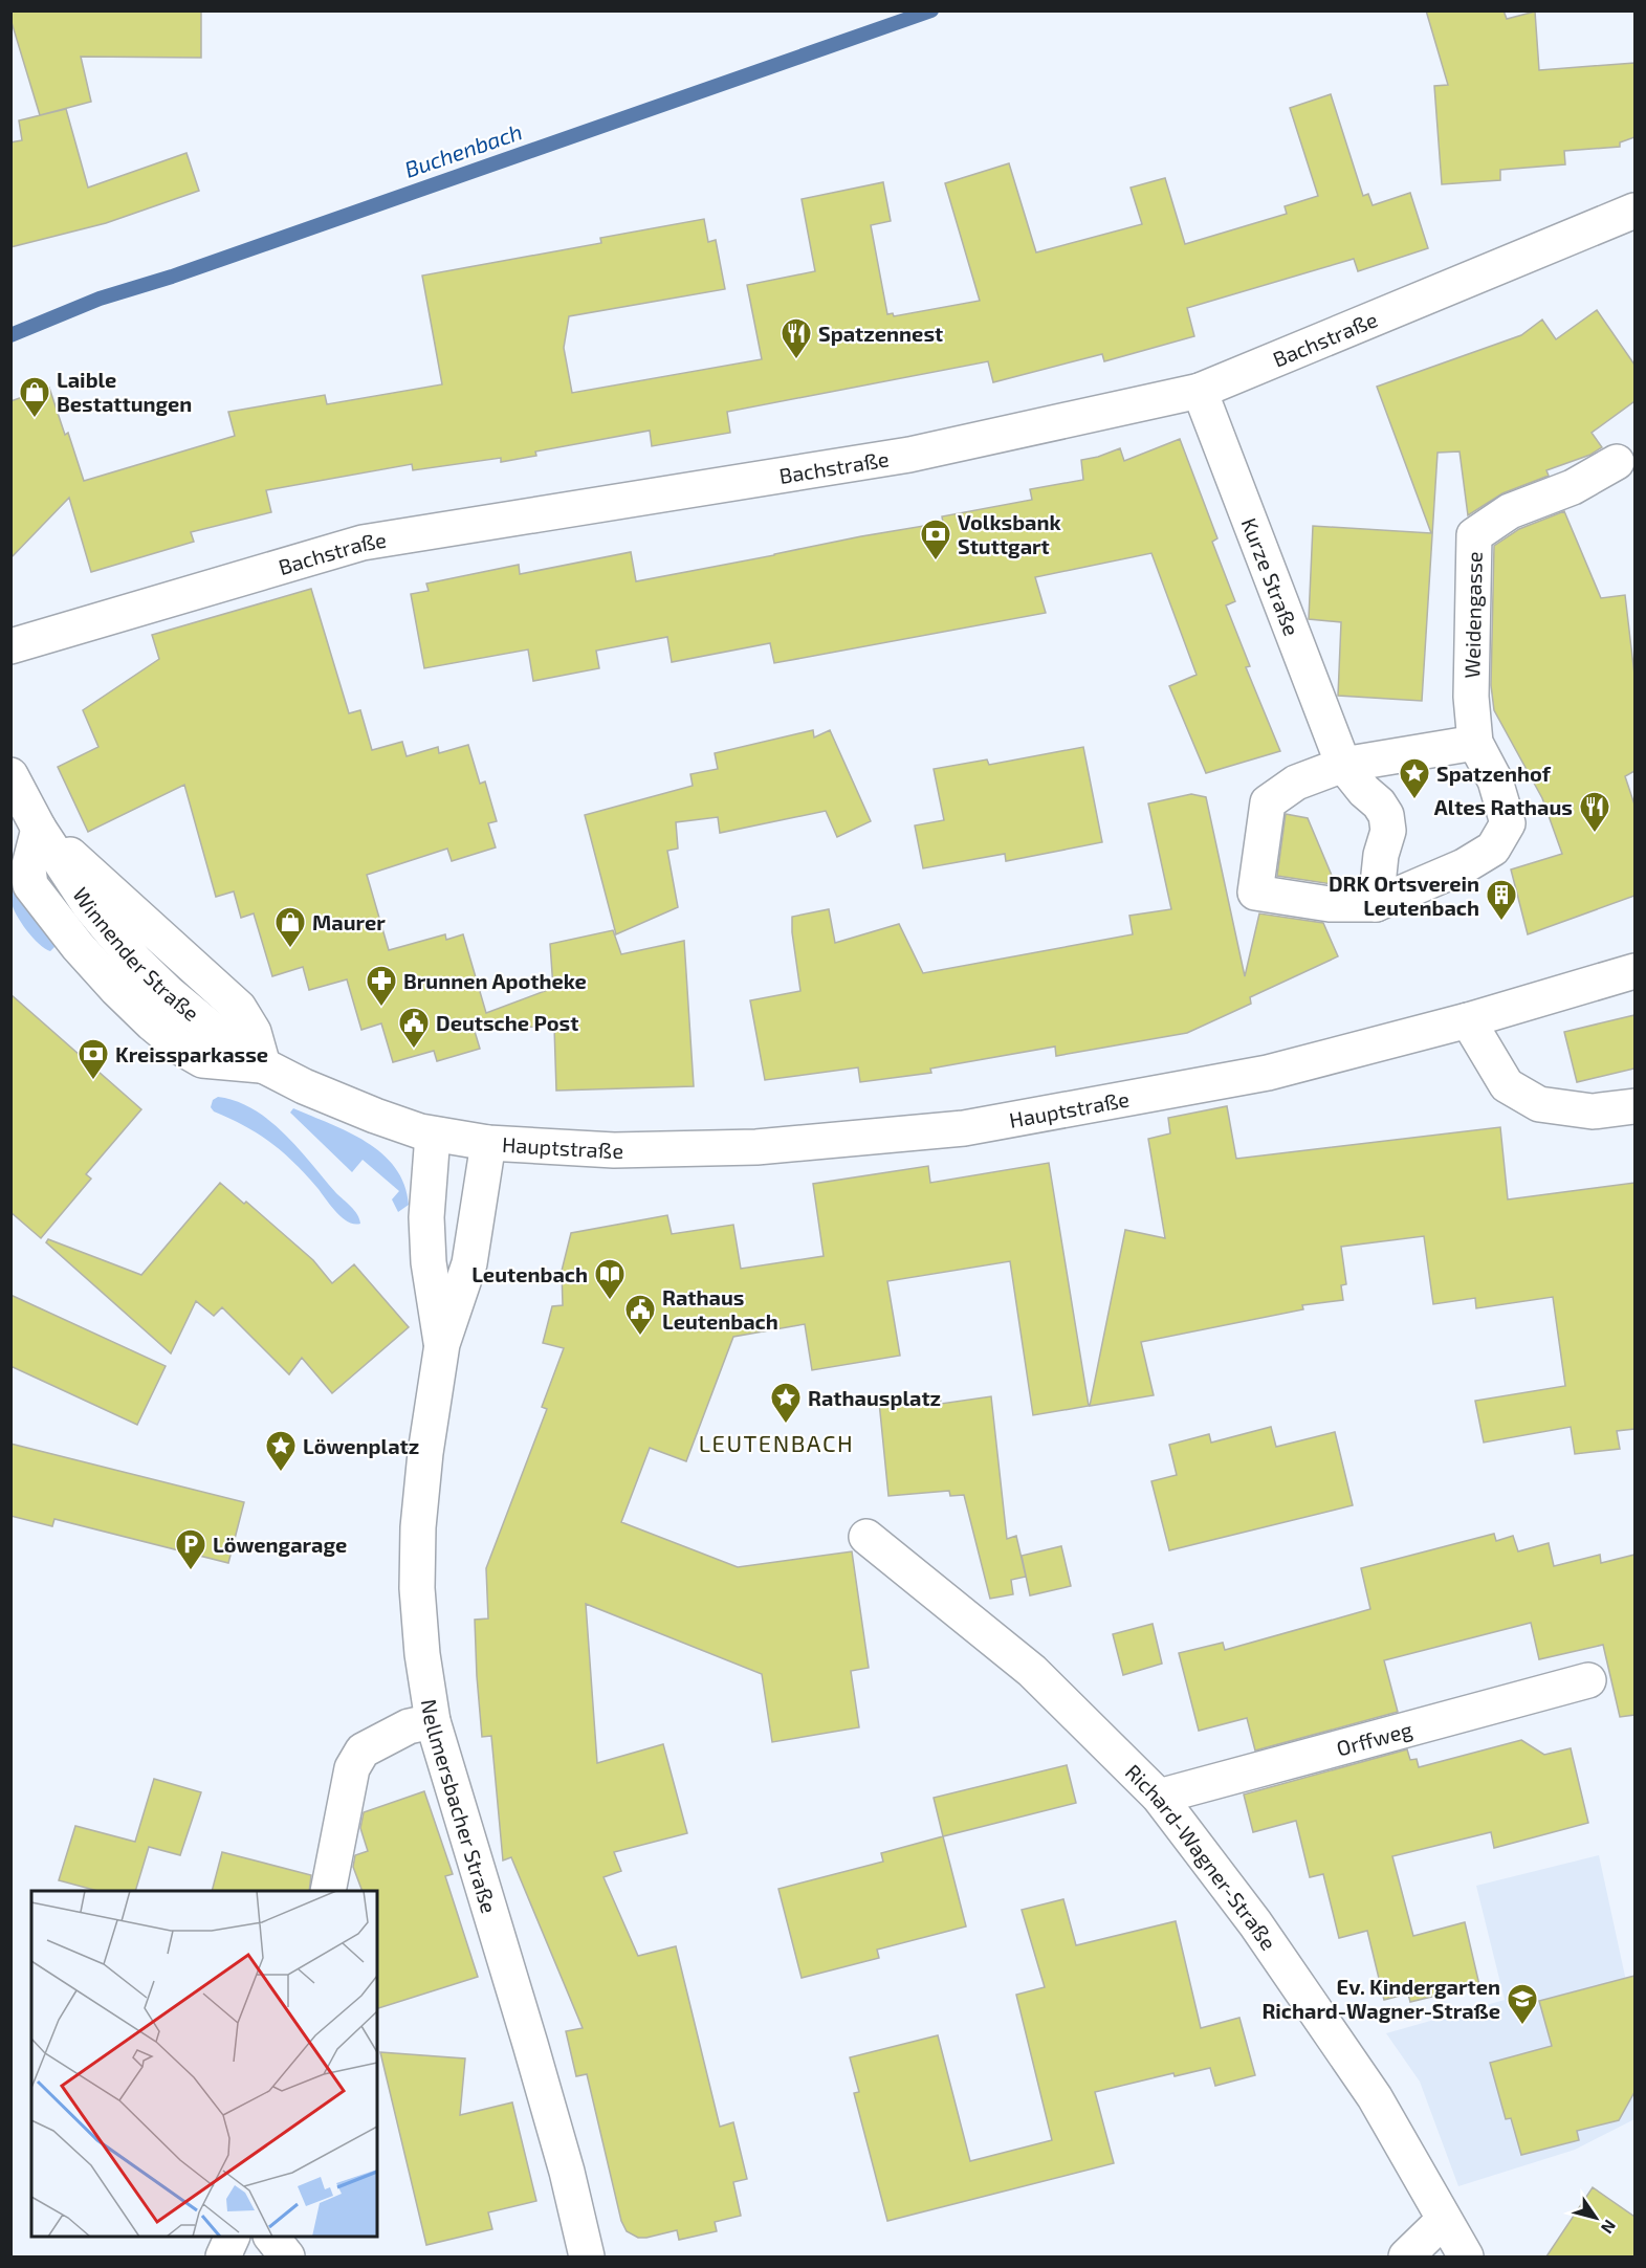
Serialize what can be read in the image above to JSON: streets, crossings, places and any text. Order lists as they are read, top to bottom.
{
  "streets": {
    "street": [
      "Bachstraße",
      "Kurze Straße",
      "Weidengasse",
      "Winnender Straße",
      "Hauptstraße",
      "Orffweg",
      "Nellmersbacher Straße",
      "Richard-Wagner-Straße"
    ]
  },
  "crossings": [
    ["Bachstraße", "Kurze Straße"],
    ["Winnender Straße", "Hauptstraße"],
    ["Winnender Straße", "Nellmersbacher Straße"],
    ["Hauptstraße", "Nellmersbacher Straße"],
    ["Orffweg", "Richard-Wagner-Straße"]
  ],
  "districts": ["LEUTENBACH"],
  "water": ["Buchenbach"],
  "places": {
    "restaurant": ["Spatzennest", "Altes Rathaus"],
    "shop": ["Laible Bestattungen", "Maurer"],
    "bank": ["Volksbank Stuttgart", "Kreissparkasse"],
    "place": ["Spatzenhof", "Rathausplatz", "Löwenplatz"],
    "building": ["DRK Ortsverein Leutenbach"],
    "pharmacy": ["Brunnen Apotheke"],
    "public building": ["Deutsche Post", "Rathaus Leutenbach"],
    "library": ["Leutenbach"],
    "parking": ["Löwengarage"],
    "school or university": ["Ev. Kindergarten Richard-Wagner-Straße"]
  },
  "north": "bottom right"
}
